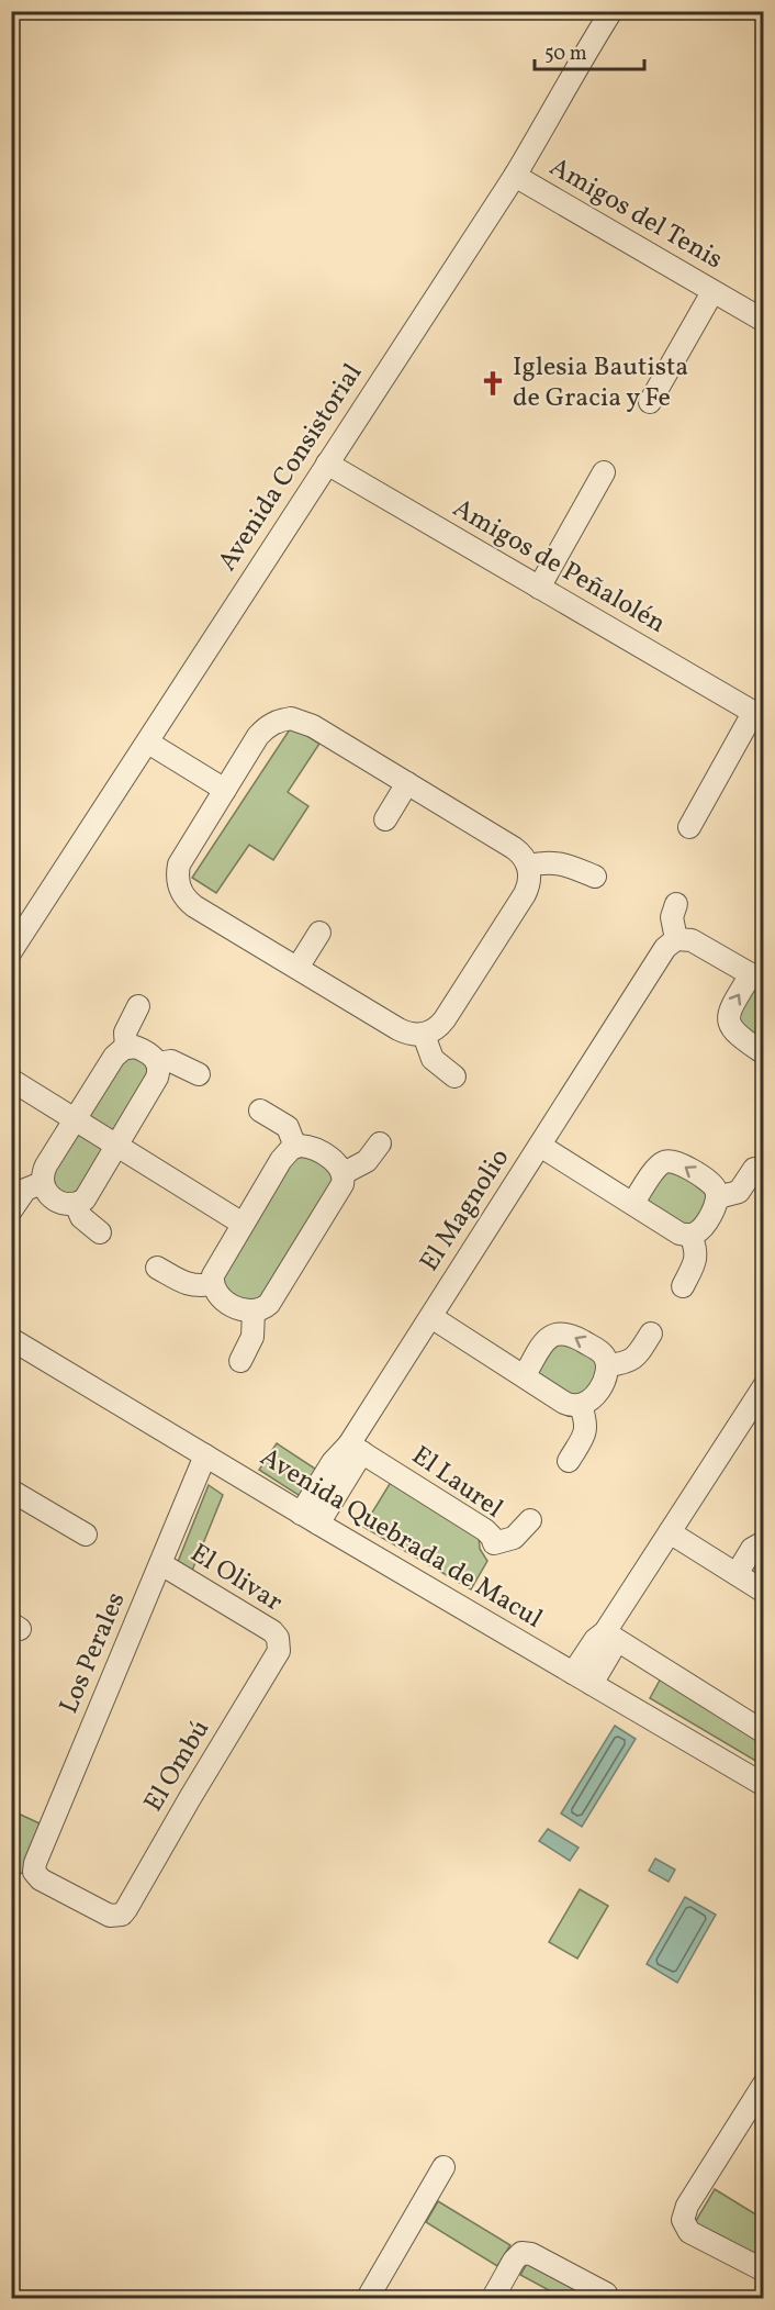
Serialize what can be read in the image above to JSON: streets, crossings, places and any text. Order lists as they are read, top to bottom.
{
  "streets": {
    "street": [
      "Amigos del Tenis",
      "Avenida Consistorial",
      "Amigos de Peñalolén",
      "El Magnolio",
      "El Laurel",
      "Avenida Quebrada de Macul",
      "El Olivar",
      "Los Perales",
      "El Ombú"
    ]
  },
  "crossings": [
    ["Amigos del Tenis", "Avenida Consistorial"],
    ["Avenida Consistorial", "Amigos de Peñalolén"],
    ["El Magnolio", "El Laurel"],
    ["El Magnolio", "Avenida Quebrada de Macul"],
    ["Avenida Quebrada de Macul", "Los Perales"],
    ["El Olivar", "Los Perales"],
    ["El Olivar", "El Ombú"],
    ["Los Perales", "El Ombú"]
  ],
  "places": {
    "church": ["Iglesia Bautista de Gracia y Fe"]
  },
  "scale_bar": "50 m"
}
